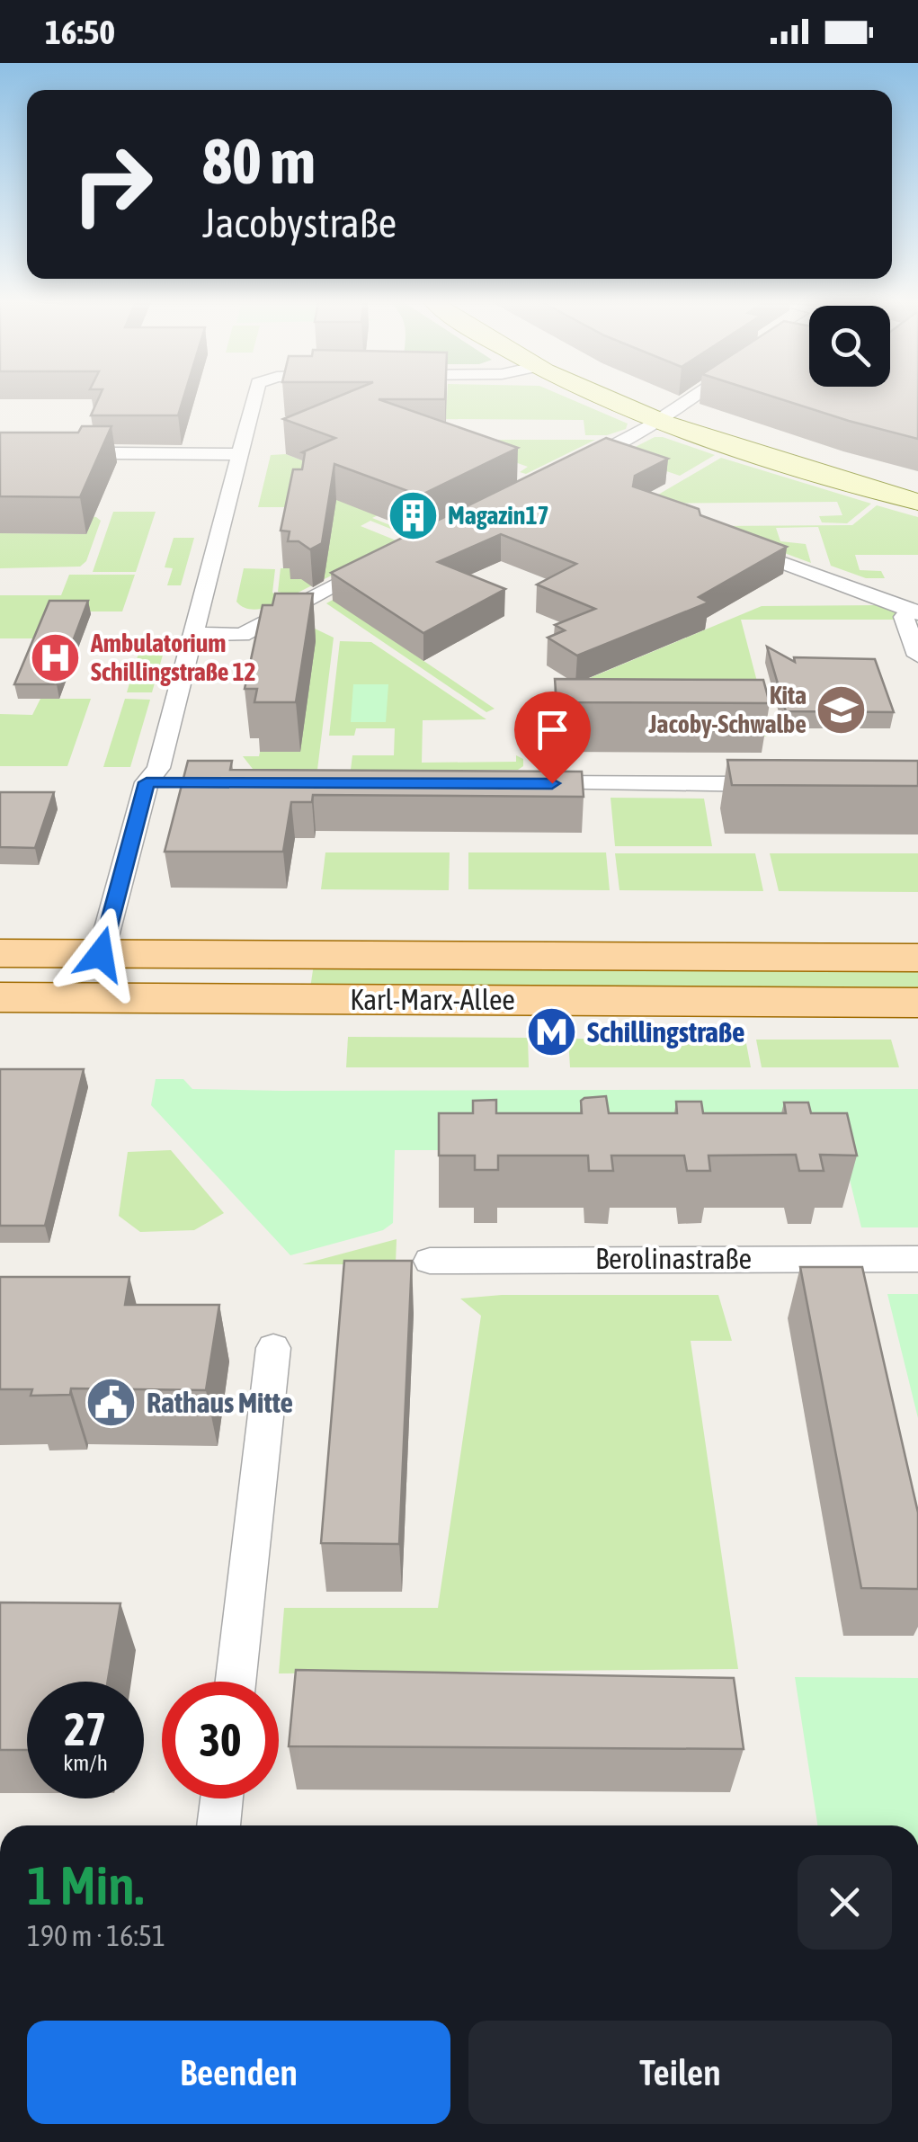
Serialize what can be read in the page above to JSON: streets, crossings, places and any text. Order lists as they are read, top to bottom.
{
  "streets": {
    "main road": ["Karl-Marx-Allee"],
    "street": ["Berolinastraße"]
  },
  "places": {
    "building": ["Magazin17"],
    "hospital": ["Ambulatorium Schillingstraße 12"],
    "school or university": ["Kita Jacoby-Schwalbe"],
    "metro station": ["Schillingstraße"],
    "public building": ["Rathaus Mitte"]
  },
  "page": {
    "status": "16:50",
    "turn": ["80 m", "Jacobystraße"],
    "speed": "27 km/h",
    "limit": "30",
    "heading": ["1 Min.", "190 m · 16:51"],
    "buttons": ["Beenden", "Teilen"]
  }
}
